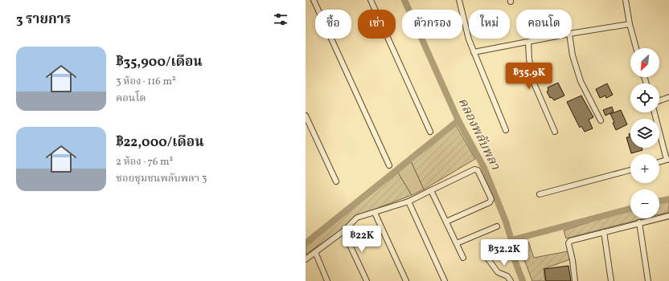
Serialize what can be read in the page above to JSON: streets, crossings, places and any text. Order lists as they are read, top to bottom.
{
  "water": ["คลองพลับพลา"],
  "north": "bottom left",
  "page": {
    "heading": "3 รายการ",
    "chip": [
      "ซื้อ",
      "เช่า",
      "ตัวกรอง",
      "ใหม่",
      "คอนโด"
    ],
    "list": [
      {
        "name": "฿35,900/เดือน",
        "note": "3 ห้อง · 116 m² · คอนโด"
      },
      {
        "name": "฿22,000/เดือน",
        "note": "2 ห้อง · 76 m² · ซอยชุมชนพลับพลา 3"
      }
    ],
    "map_buttons": ["+", "−"],
    "price": ["฿35.9K", "฿22K", "฿32.2K"]
  }
}
